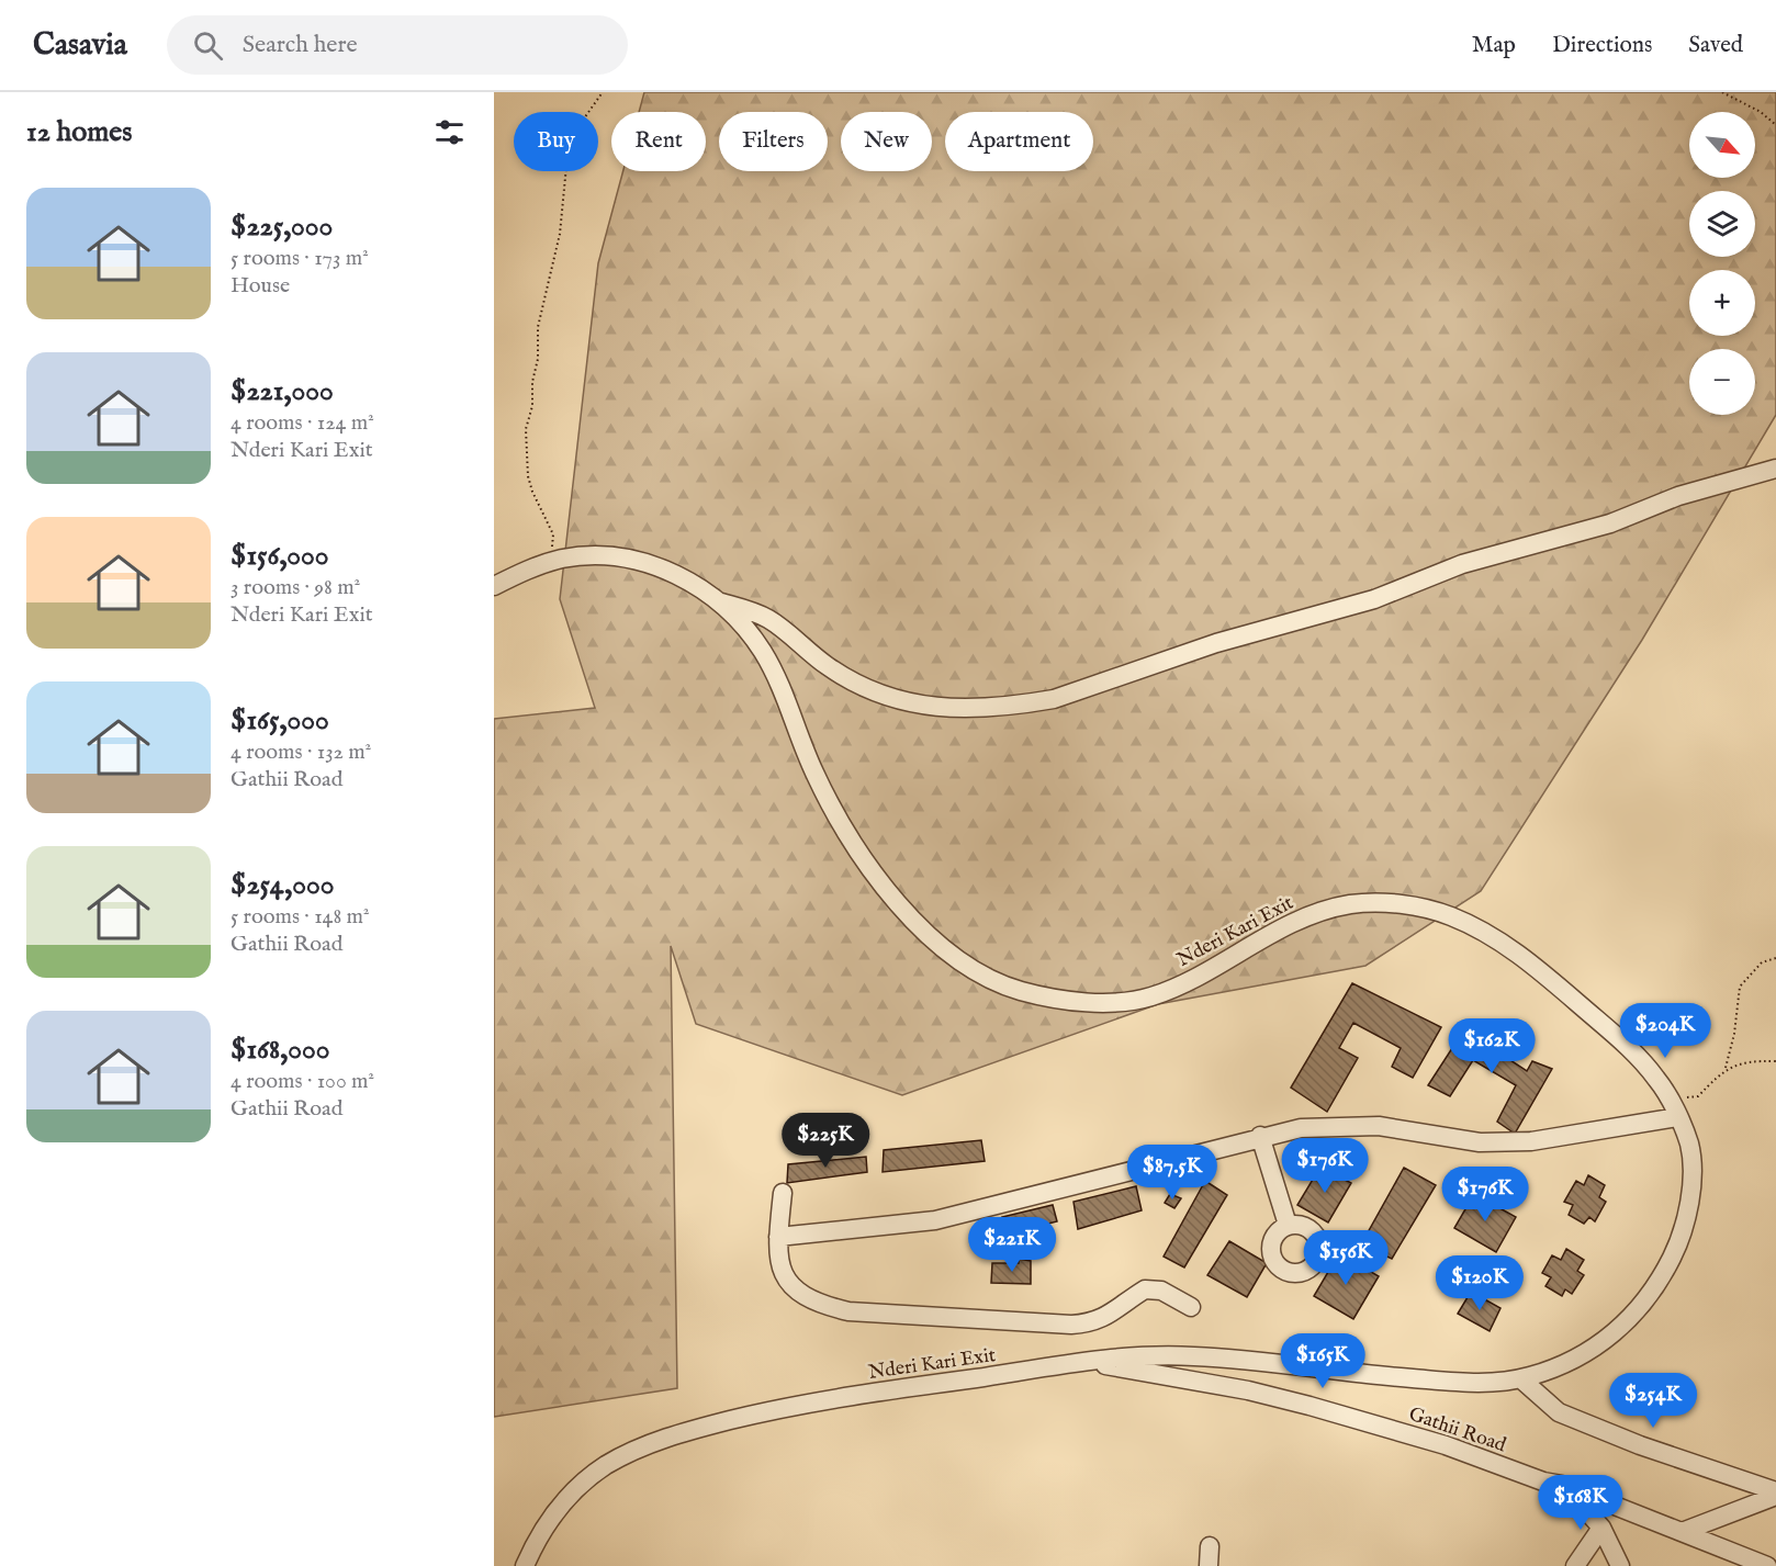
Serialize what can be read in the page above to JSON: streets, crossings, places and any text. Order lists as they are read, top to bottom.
{
  "streets": {
    "street": ["Nderi Kari Exit", "Gathii Road"]
  },
  "crossings": [
    ["Nderi Kari Exit", "Gathii Road"]
  ],
  "north": "bottom right",
  "page": {
    "header": "Casavia",
    "search": "Search here",
    "nav": ["Map", "Directions", "Saved"],
    "heading": "12 homes",
    "map_buttons": ["+", "−"],
    "chip": [
      "Buy",
      "Rent",
      "Filters",
      "New",
      "Apartment"
    ],
    "list": [
      {
        "name": "$225,000",
        "note": "5 rooms · 173 m² · House"
      },
      {
        "name": "$221,000",
        "note": "4 rooms · 124 m² · Nderi Kari Exit"
      },
      {
        "name": "$156,000",
        "note": "3 rooms · 98 m² · Nderi Kari Exit"
      },
      {
        "name": "$165,000",
        "note": "4 rooms · 132 m² · Gathii Road"
      },
      {
        "name": "$254,000",
        "note": "5 rooms · 148 m² · Gathii Road"
      },
      {
        "name": "$168,000",
        "note": "4 rooms · 100 m² · Gathii Road"
      }
    ],
    "price": [
      "$204K",
      "$162K",
      "$225K",
      "$176K",
      "$87.5K",
      "$176K",
      "$221K",
      "$156K",
      "$120K",
      "$165K",
      "$254K",
      "$168K"
    ]
  }
}
